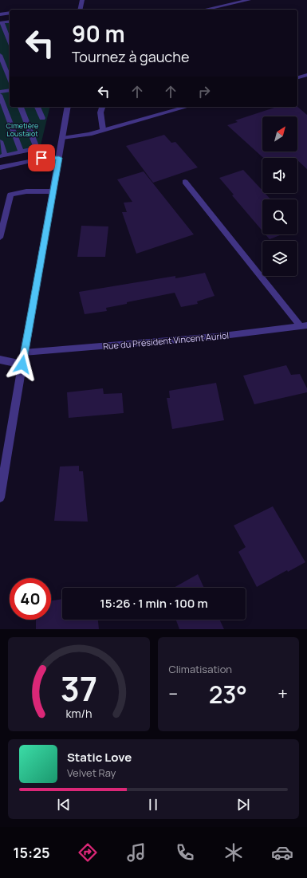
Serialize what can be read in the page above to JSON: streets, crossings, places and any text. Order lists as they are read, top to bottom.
{
  "streets": {
    "street": ["Rue du Président Vincent Auriol"]
  },
  "parks": ["Cimetière Loustalot"],
  "north": "top right",
  "page": {
    "turn": ["90 m", "Tournez à gauche"],
    "limit": "40",
    "trip": "15:26 · 1 min · 100 m",
    "tile": "Climatisation",
    "heat": ["−", "23°", "+"],
    "song": ["Static Love", "Velvet Ray"],
    "tabs": "15:25",
    "gauge": ["37", "km/h"]
  }
}
